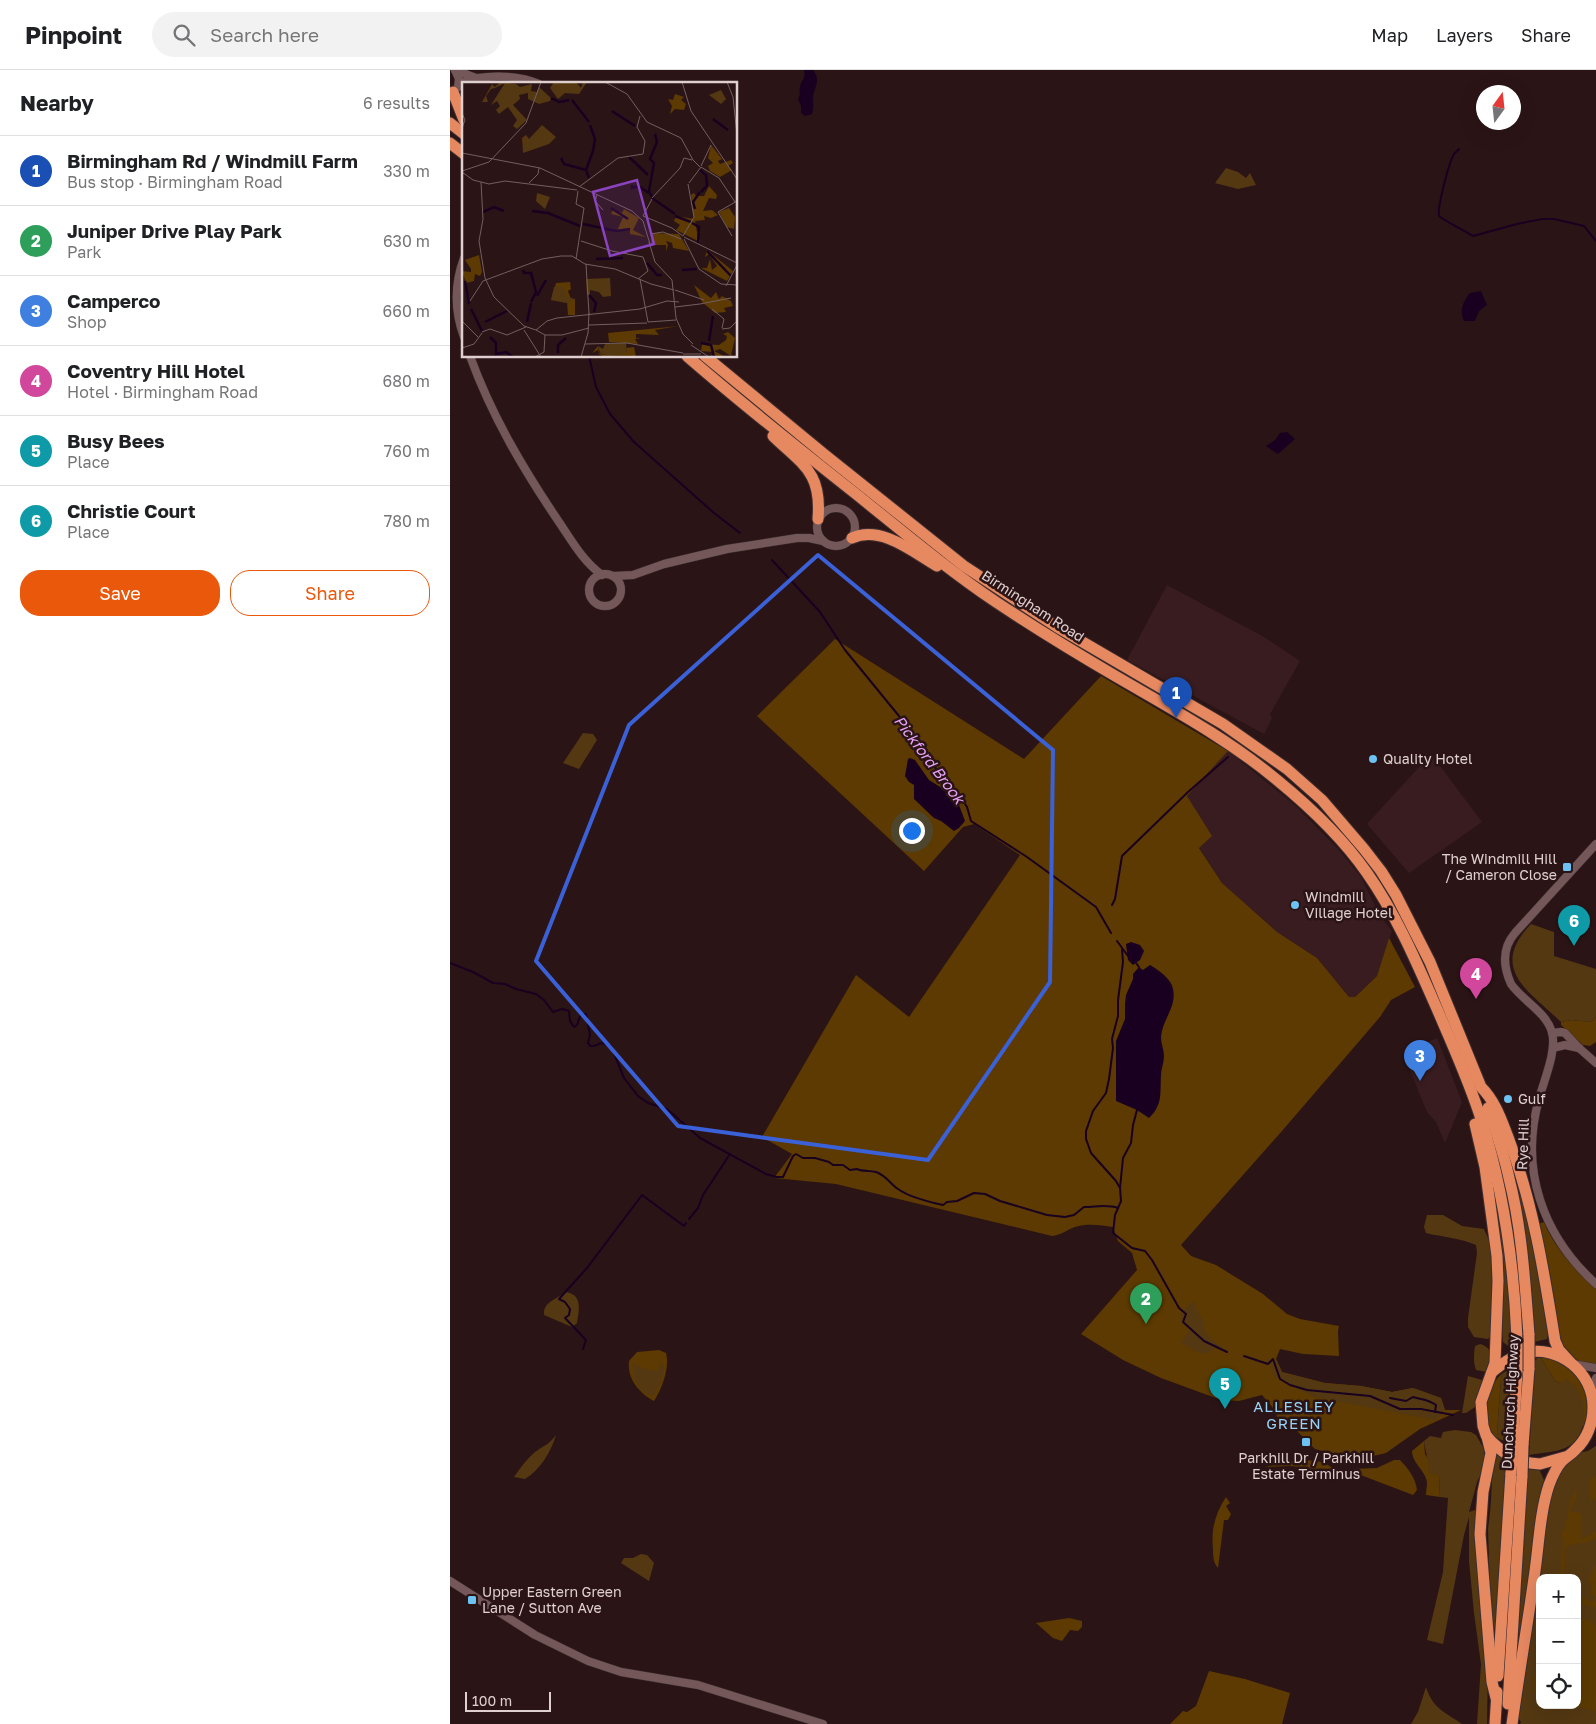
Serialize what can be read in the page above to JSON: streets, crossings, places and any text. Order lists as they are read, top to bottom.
{
  "streets": {
    "highway": ["Birmingham Road", "Dunchurch Highway"],
    "street": ["Rye Hill"]
  },
  "crossings": [
    ["Birmingham Road", "Dunchurch Highway"]
  ],
  "districts": ["ALLESLEY GREEN"],
  "water": ["Pickford Brook"],
  "places": {
    "other": ["Quality Hotel", "Windmill Village Hotel", "Gulf"],
    "transit": ["The Windmill Hill / Cameron Close", "Parkhill Dr / Parkhill Estate Terminus", "Upper Eastern Green Lane / Sutton Ave"]
  },
  "scale_bar": "100 m",
  "north": "top",
  "page": {
    "header": "Pinpoint",
    "search": "Search here",
    "nav": ["Map", "Layers", "Share"],
    "heading": ["Nearby", "6 results"],
    "list": [
      {
        "mark": "1",
        "name": "Birmingham Rd / Windmill Farm",
        "note": "Bus stop · Birmingham Road",
        "value": "330 m"
      },
      {
        "mark": "2",
        "name": "Juniper Drive Play Park",
        "note": "Park",
        "value": "630 m"
      },
      {
        "mark": "3",
        "name": "Camperco",
        "note": "Shop",
        "value": "660 m"
      },
      {
        "mark": "4",
        "name": "Coventry Hill Hotel",
        "note": "Hotel · Birmingham Road",
        "value": "680 m"
      },
      {
        "mark": "5",
        "name": "Busy Bees",
        "note": "Place",
        "value": "760 m"
      },
      {
        "mark": "6",
        "name": "Christie Court",
        "note": "Place",
        "value": "780 m"
      }
    ],
    "buttons": ["Save", "Share"],
    "pins": [
      "1",
      "6",
      "4",
      "3",
      "2",
      "5"
    ],
    "map_buttons": ["+", "−"],
    "scale": "100 m"
  }
}
